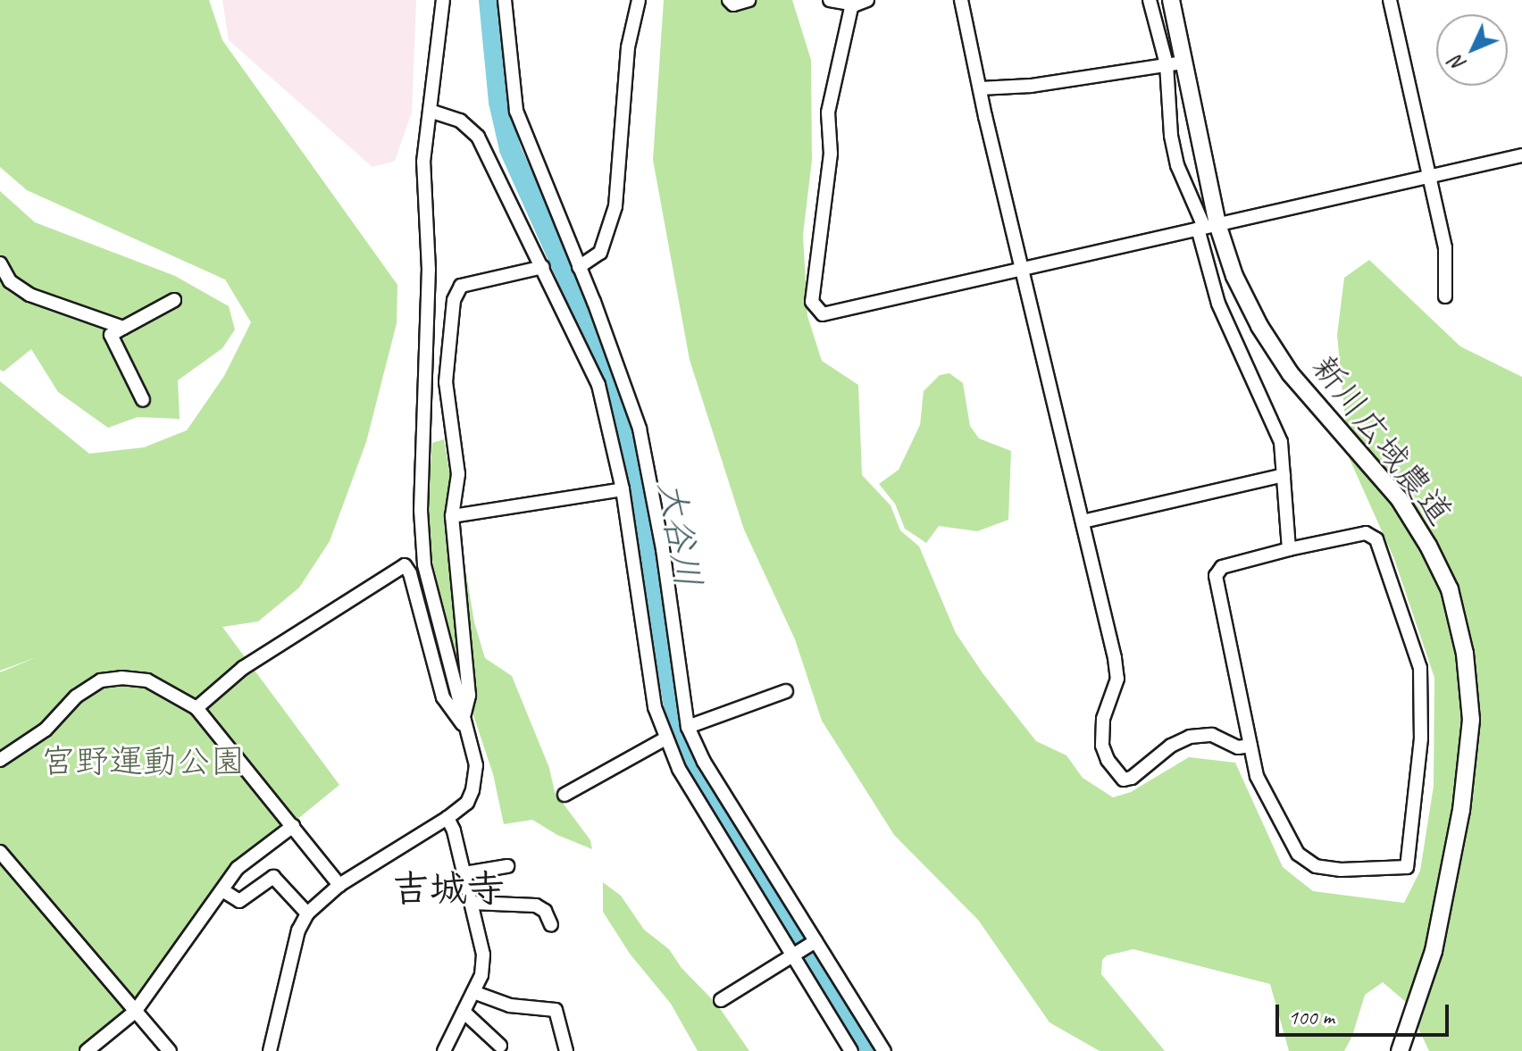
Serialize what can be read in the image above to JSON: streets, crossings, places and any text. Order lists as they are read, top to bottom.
{
  "streets": {
    "street": ["新川広域農道"]
  },
  "districts": ["吉城寺"],
  "water": ["大谷川"],
  "parks": ["宮野運動公園"],
  "scale_bar": "100 m",
  "north": "bottom left"
}
